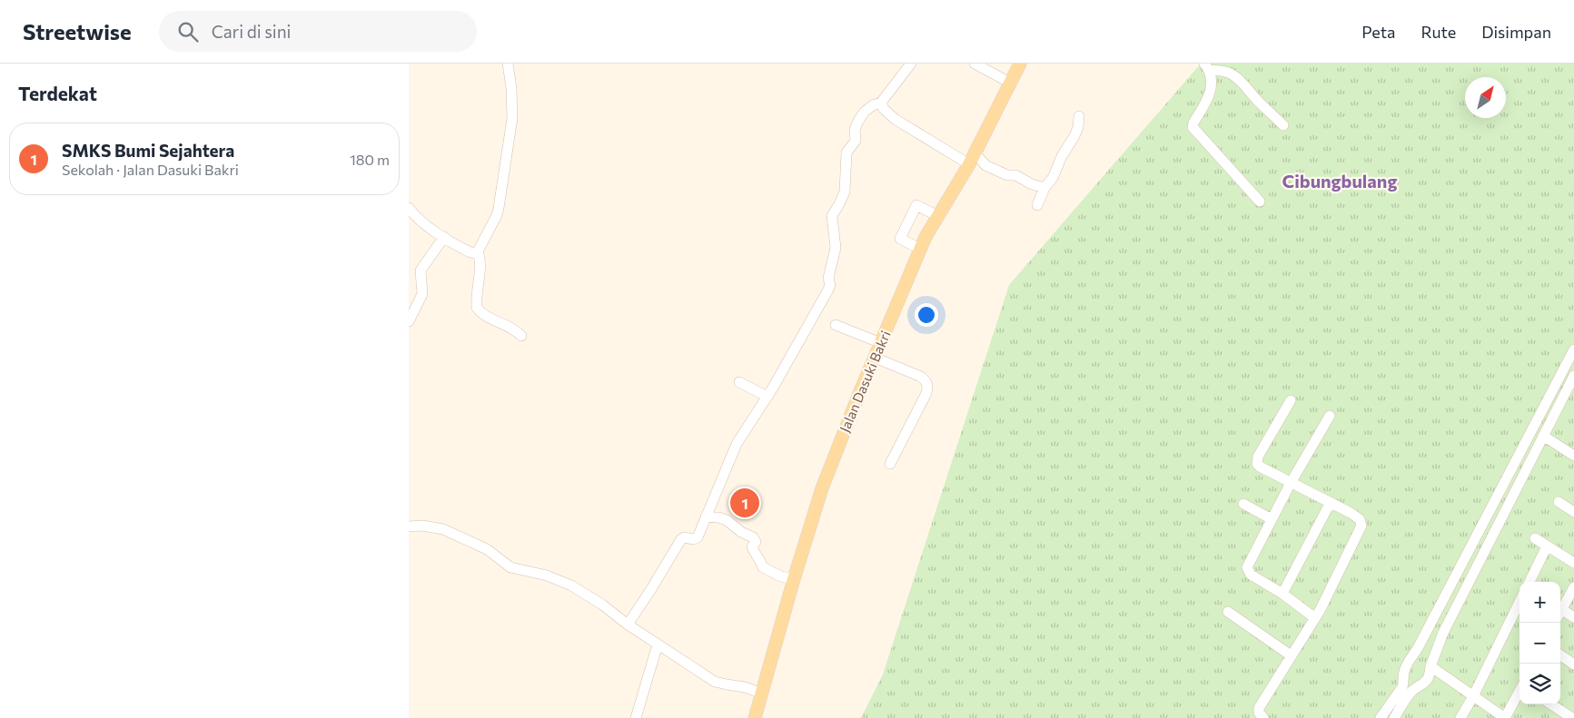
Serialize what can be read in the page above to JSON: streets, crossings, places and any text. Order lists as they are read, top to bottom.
{
  "streets": {
    "main road": ["Jalan Dasuki Bakri"]
  },
  "districts": ["Cibungbulang"],
  "north": "top right",
  "page": {
    "header": "Streetwise",
    "search": "Cari di sini",
    "nav": ["Peta", "Rute", "Disimpan"],
    "heading": "Terdekat",
    "list": [
      {
        "mark": "1",
        "name": "SMKS Bumi Sejahtera",
        "note": "Sekolah · Jalan Dasuki Bakri",
        "value": "180 m"
      }
    ],
    "pins": "1",
    "map_buttons": ["+", "−"]
  }
}
